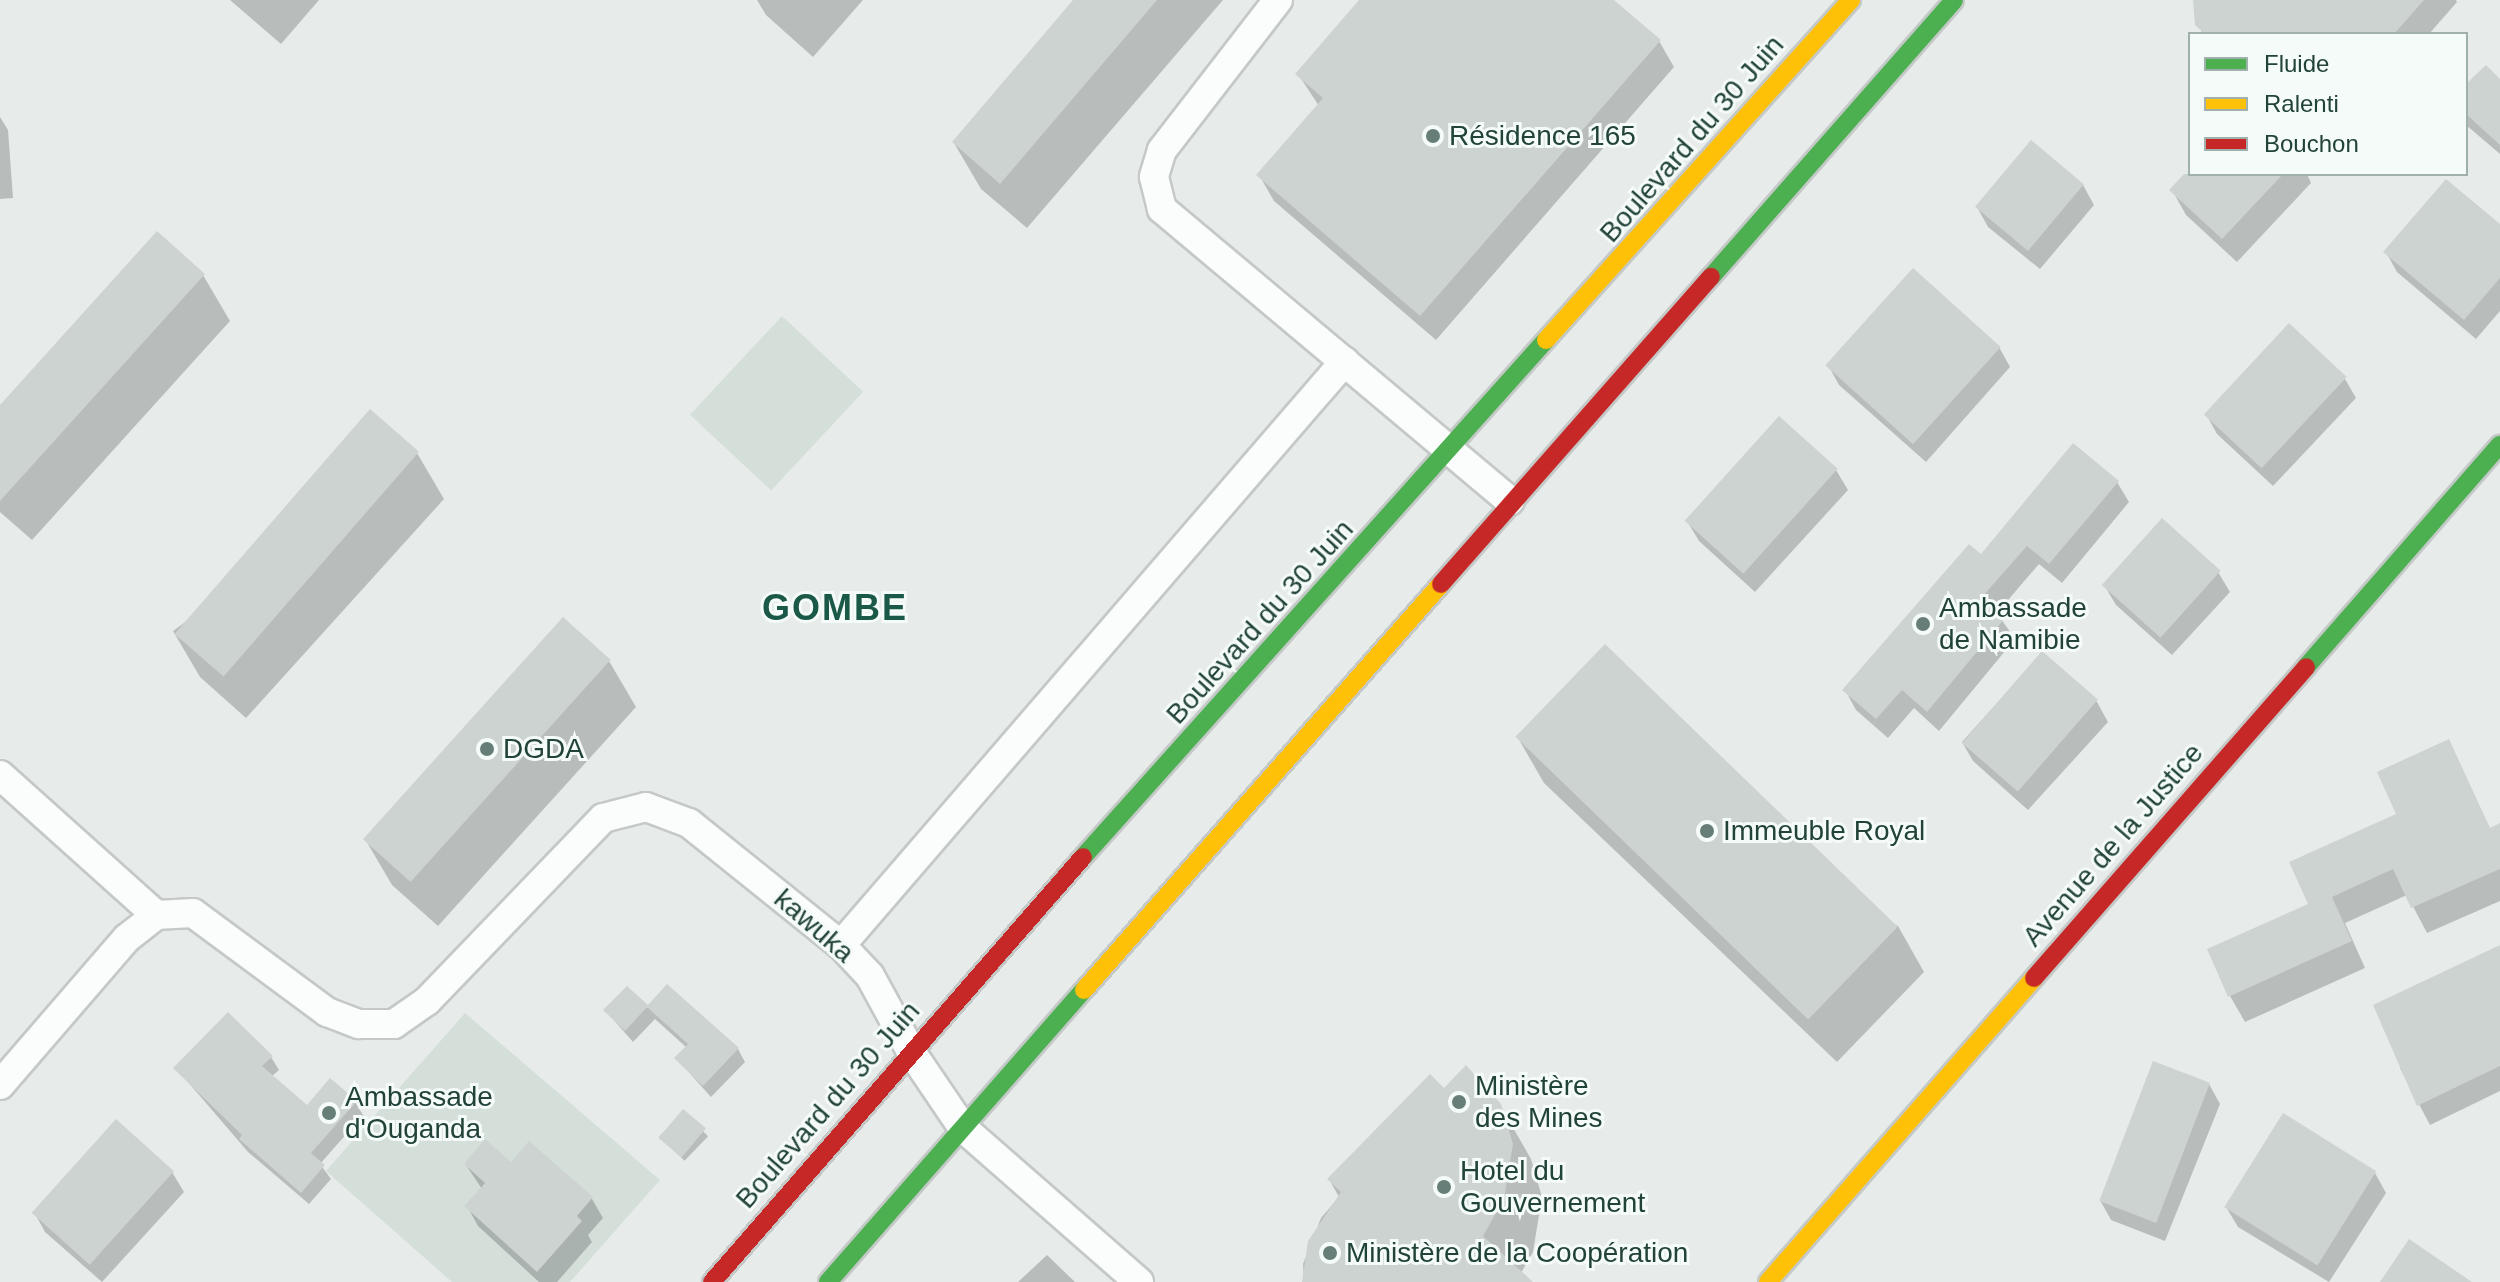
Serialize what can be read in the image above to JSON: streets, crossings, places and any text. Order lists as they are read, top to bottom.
{
  "streets": {
    "main road": ["Boulevard du 30 Juin", "Avenue de la Justice"],
    "street": ["kawuka"]
  },
  "crossings": [
    ["Boulevard du 30 Juin", "kawuka"]
  ],
  "districts": ["GOMBE"],
  "places": [
    "Résidence 165",
    "Ambassade de Namibie",
    "DGDA",
    "Immeuble Royal",
    "Ministère des Mines",
    "Ambassade d'Ouganda",
    "Hotel du Gouvernement",
    "Ministère de la Coopération"
  ],
  "legend": ["Fluide", "Ralenti", "Bouchon"]
}
